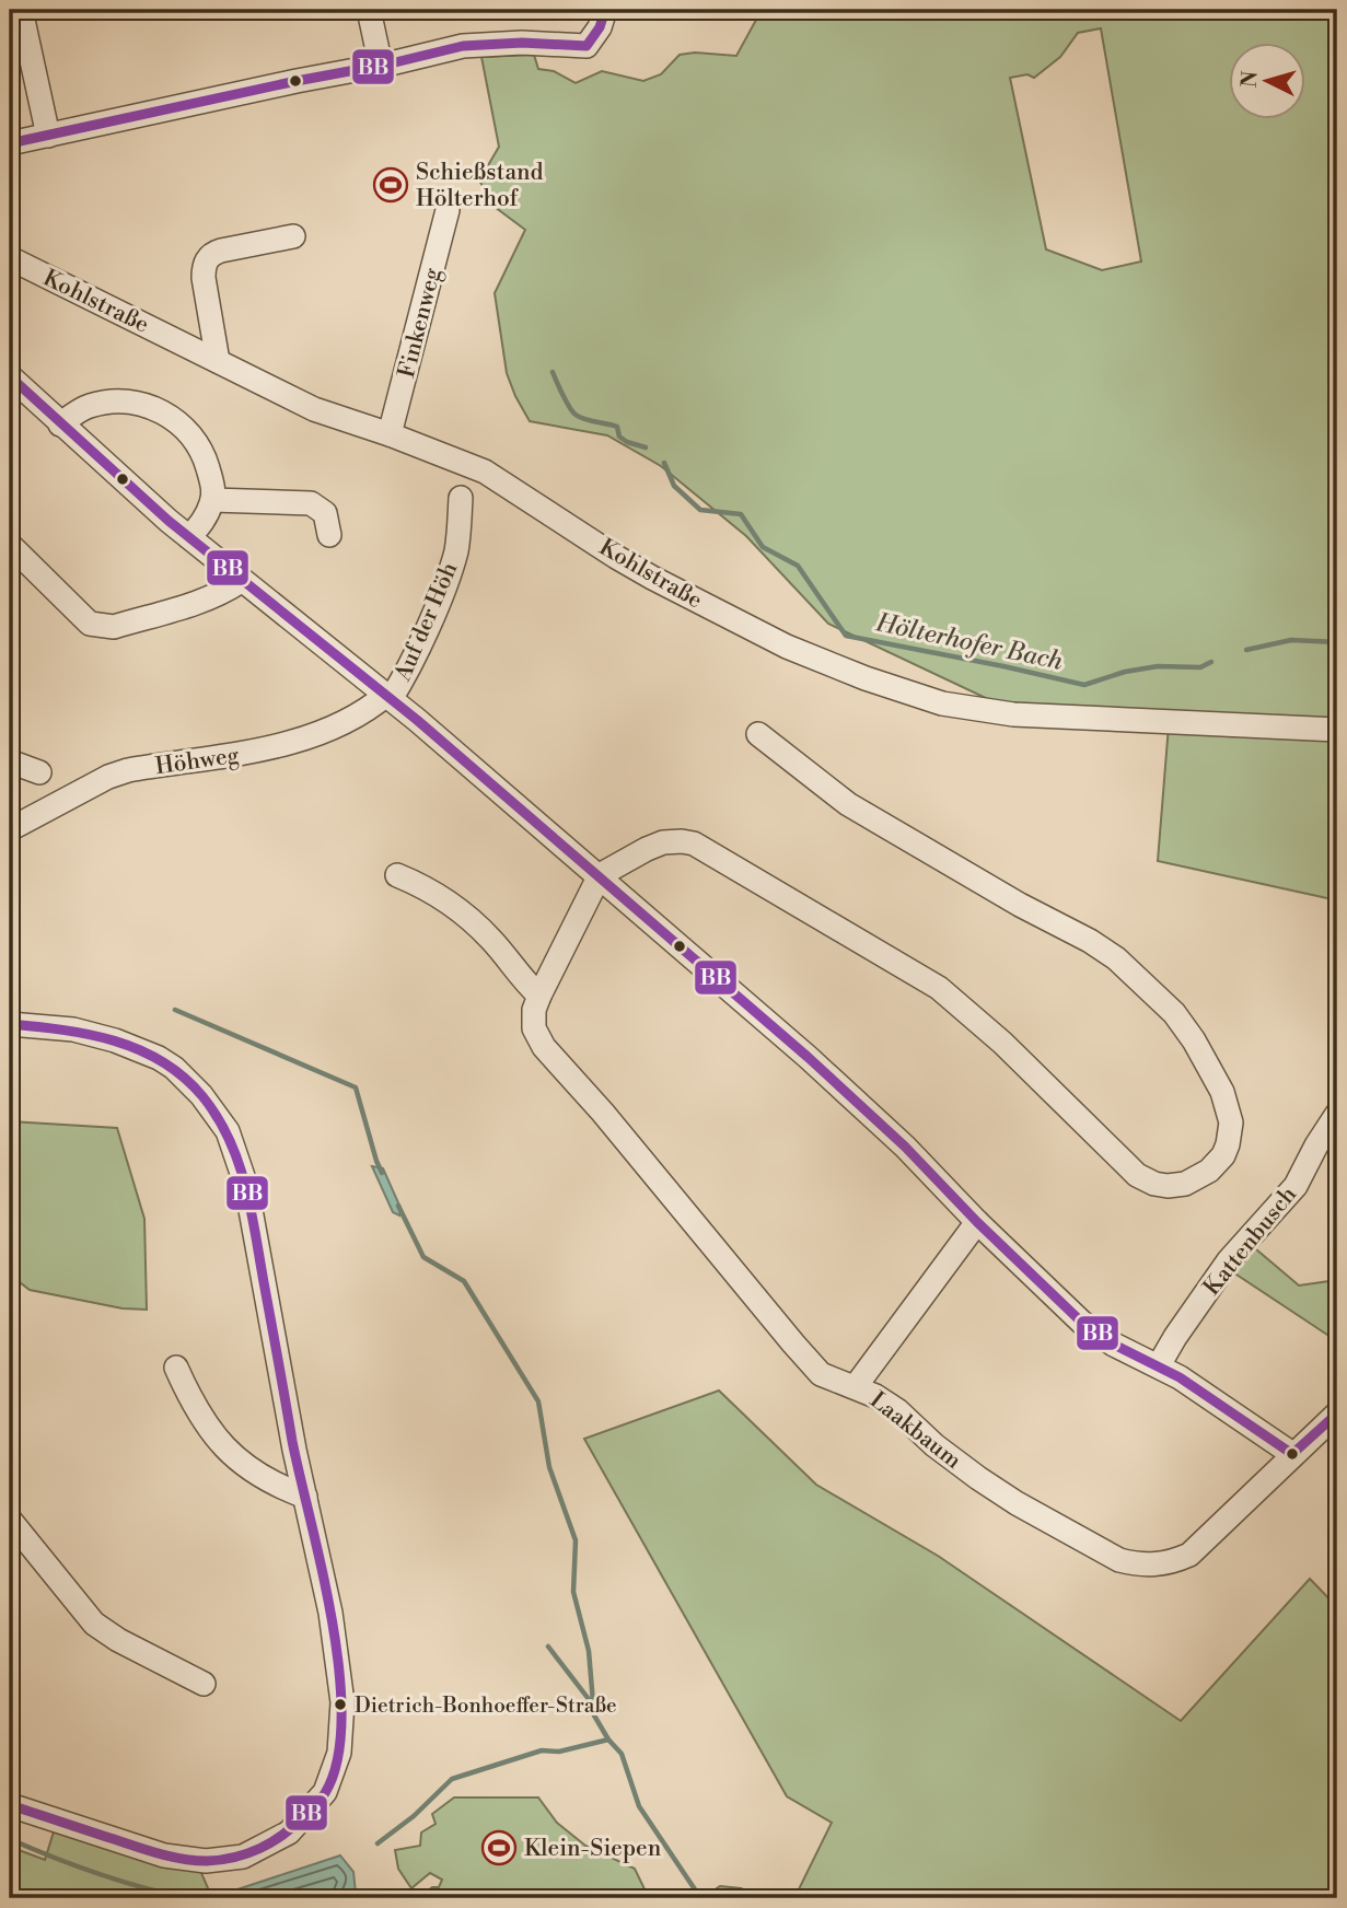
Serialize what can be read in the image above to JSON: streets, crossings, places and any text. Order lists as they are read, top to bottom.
{
  "streets": {
    "street": [
      "Kohlstraße",
      "Finkenweg",
      "Auf der Höh",
      "Höhweg",
      "Kattenbusch",
      "Laakbaum"
    ]
  },
  "crossings": [
    ["Kohlstraße", "Finkenweg"],
    ["Auf der Höh", "Höhweg"]
  ],
  "water": ["Hölterhofer Bach"],
  "places": {
    "sports": ["Schießstand Hölterhof", "Klein-Siepen"],
    "other": ["Dietrich-Bonhoeffer-Straße"]
  },
  "lines": ["transit line BB"],
  "north": "left"
}
